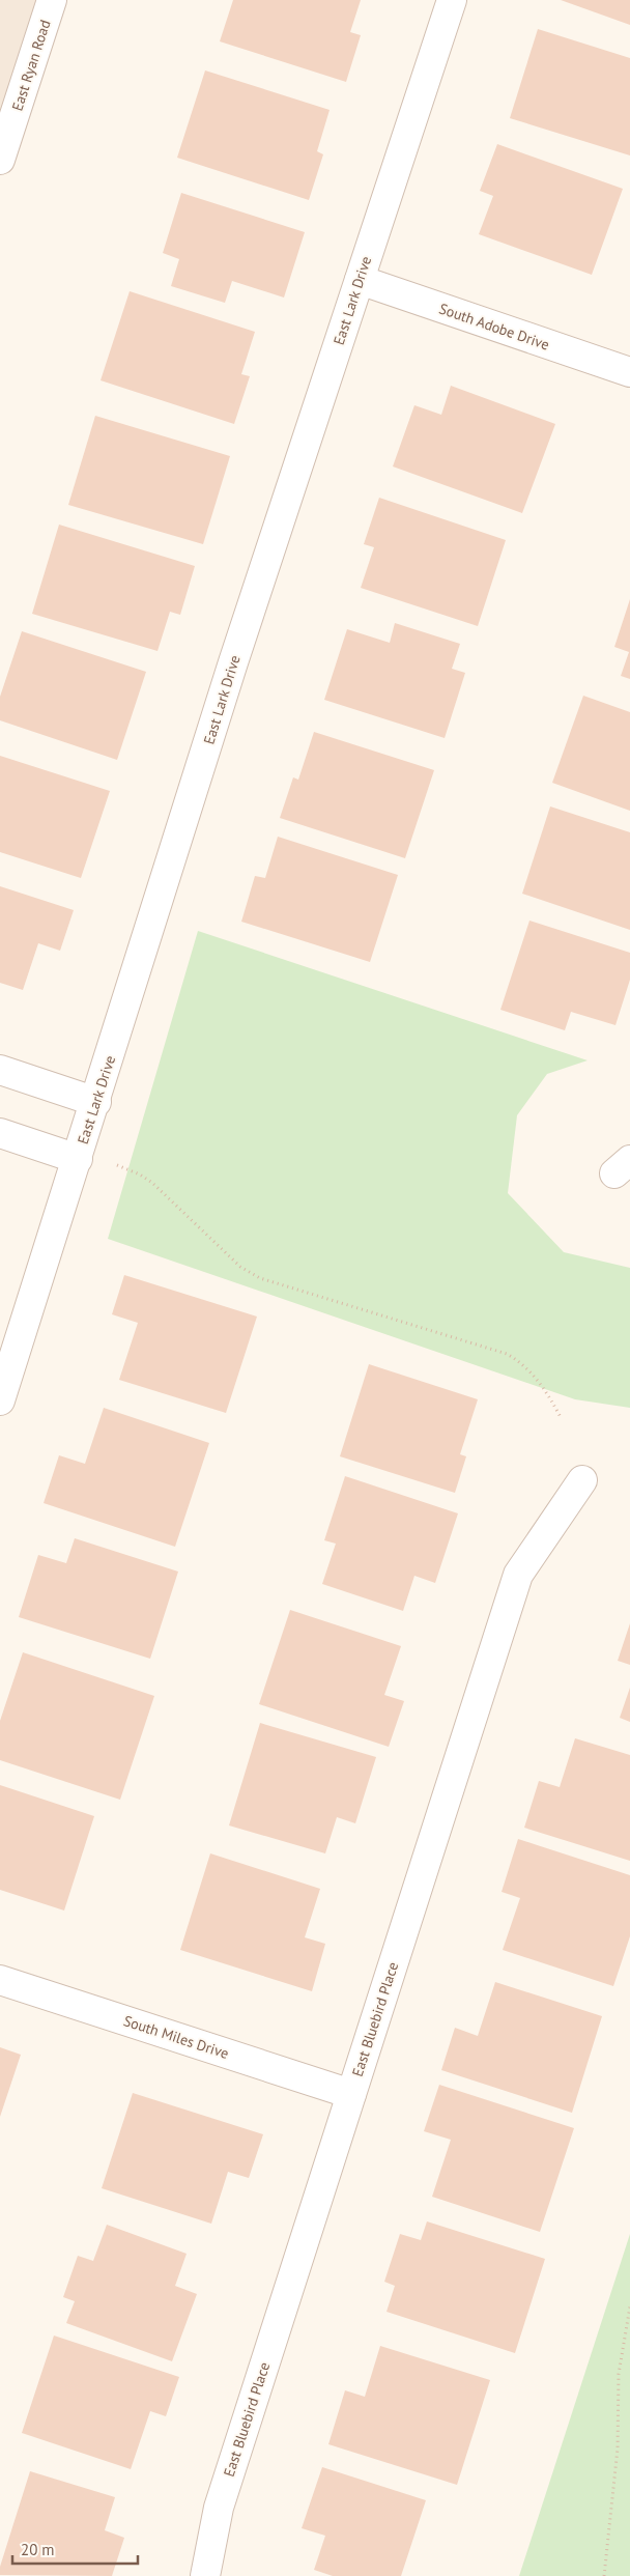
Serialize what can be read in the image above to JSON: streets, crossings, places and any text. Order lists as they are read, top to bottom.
{
  "streets": {
    "street": [
      "East Ryan Road",
      "East Lark Drive",
      "South Adobe Drive",
      "East Bluebird Place",
      "South Miles Drive"
    ]
  },
  "crossings": [
    ["East Lark Drive", "South Adobe Drive"],
    ["East Bluebird Place", "South Miles Drive"]
  ],
  "scale_bar": "20 m"
}
